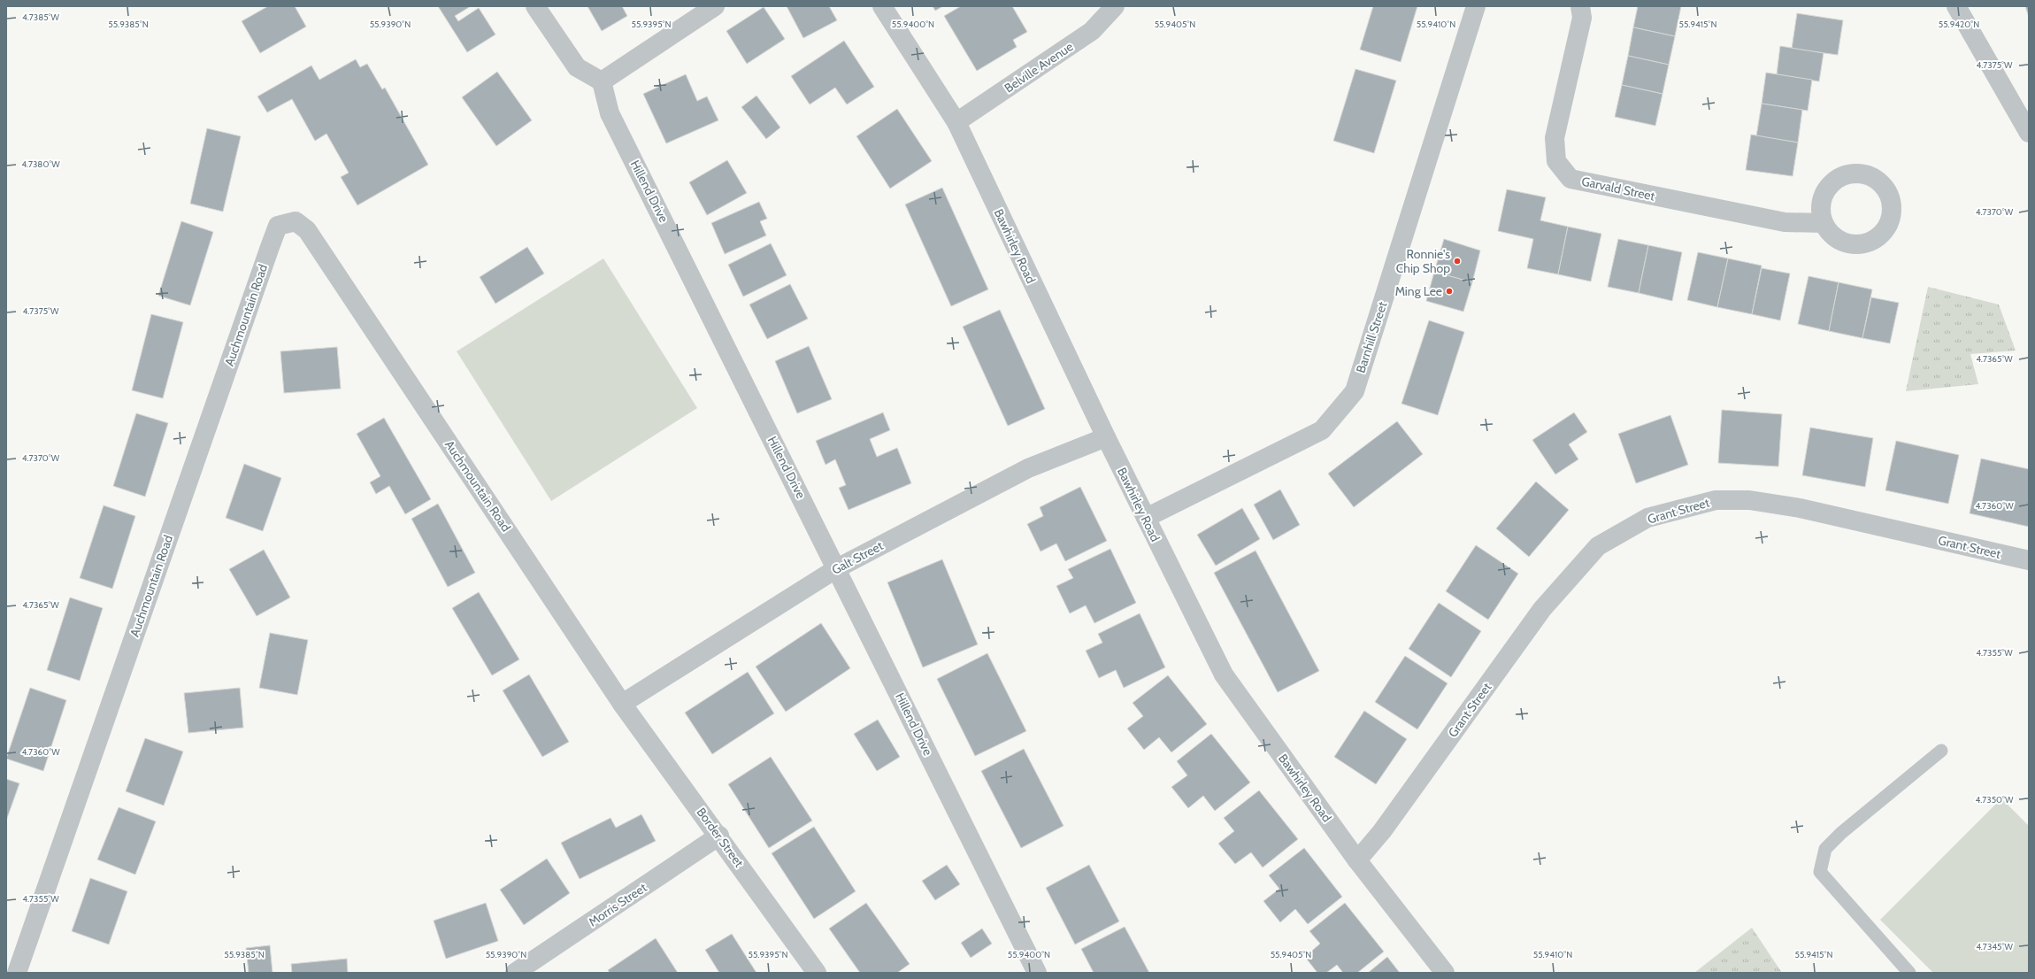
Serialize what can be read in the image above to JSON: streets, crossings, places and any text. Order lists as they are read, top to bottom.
{
  "streets": {
    "street": [
      "Belville Avenue",
      "Garvald Street",
      "Hillend Drive",
      "Bawhirley Road",
      "Auchmountain Road",
      "Barnhill Street",
      "Grant Street",
      "Galt Street",
      "Border Street",
      "Morris Street"
    ]
  },
  "crossings": [
    ["Belville Avenue", "Bawhirley Road"],
    ["Hillend Drive", "Galt Street"],
    ["Bawhirley Road", "Barnhill Street"],
    ["Bawhirley Road", "Grant Street"],
    ["Bawhirley Road", "Galt Street"],
    ["Auchmountain Road", "Galt Street"],
    ["Auchmountain Road", "Border Street"],
    ["Galt Street", "Border Street"],
    ["Border Street", "Morris Street"]
  ],
  "places": ["Ronnie's Chip Shop", "Ming Lee"],
  "coordinates": [
    "4.7385°W",
    "55.9385°N",
    "55.9390°N",
    "55.9395°N",
    "55.9400°N",
    "55.9405°N",
    "55.9410°N",
    "55.9415°N",
    "55.9420°N",
    "4.7375°W",
    "4.7380°W",
    "4.7370°W",
    "4.7365°W",
    "4.7360°W",
    "4.7355°W",
    "4.7350°W",
    "4.7345°W"
  ]
}
